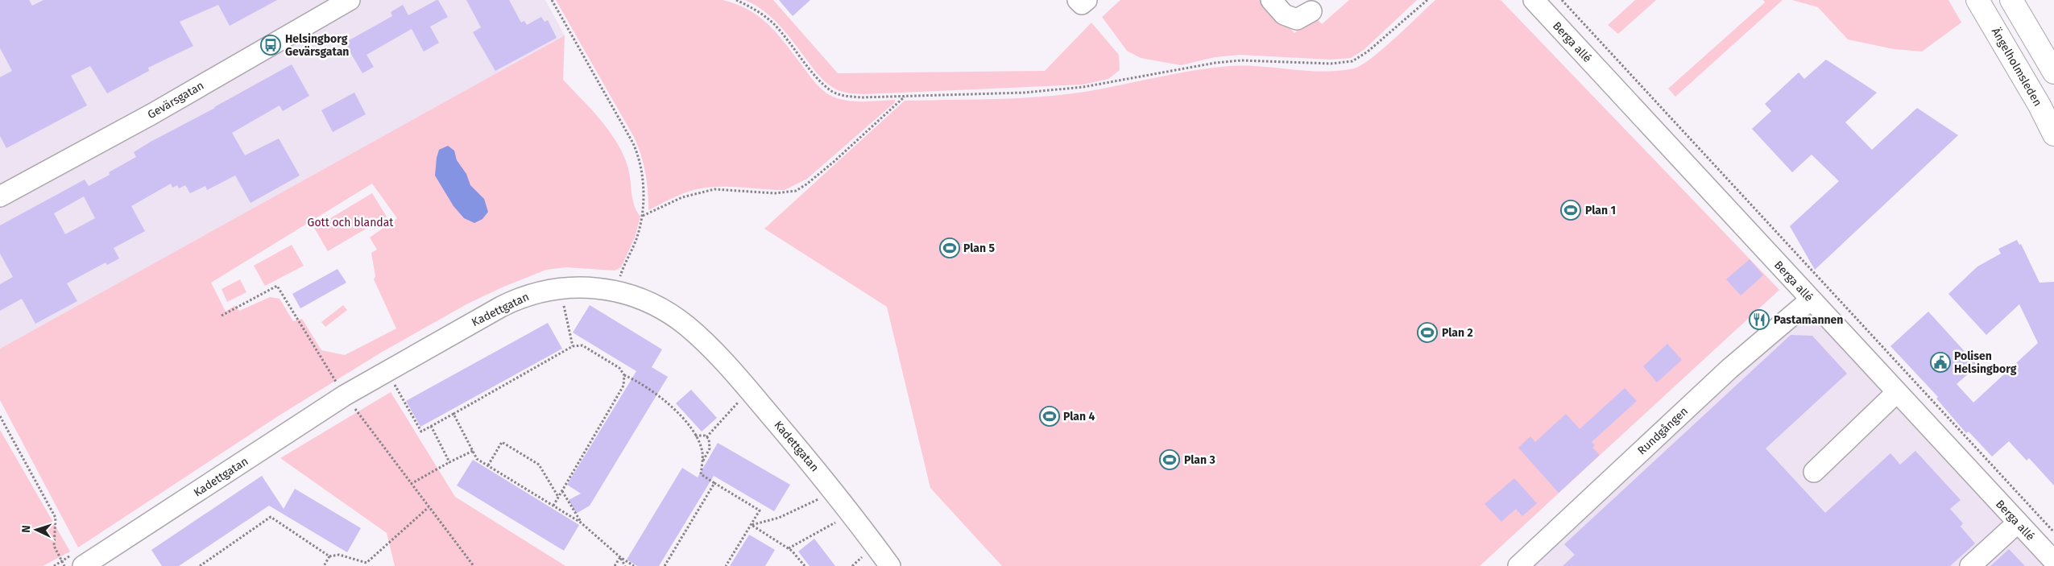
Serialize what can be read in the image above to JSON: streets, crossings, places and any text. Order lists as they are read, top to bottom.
{
  "streets": {
    "highway": ["Ängelholmsleden"],
    "street": [
      "Berga allé",
      "Gevärsgatan",
      "Kadettgatan",
      "Rundgången"
    ]
  },
  "crossings": [
    ["Berga allé", "Rundgången"]
  ],
  "parks": ["Gott och blandat"],
  "places": {
    "bus stop": ["Helsingborg Gevärsgatan"],
    "sports": [
      "Plan 1",
      "Plan 5",
      "Plan 2",
      "Plan 4",
      "Plan 3"
    ],
    "restaurant": ["Pastamannen"],
    "public building": ["Polisen Helsingborg"]
  },
  "north": "left"
}
